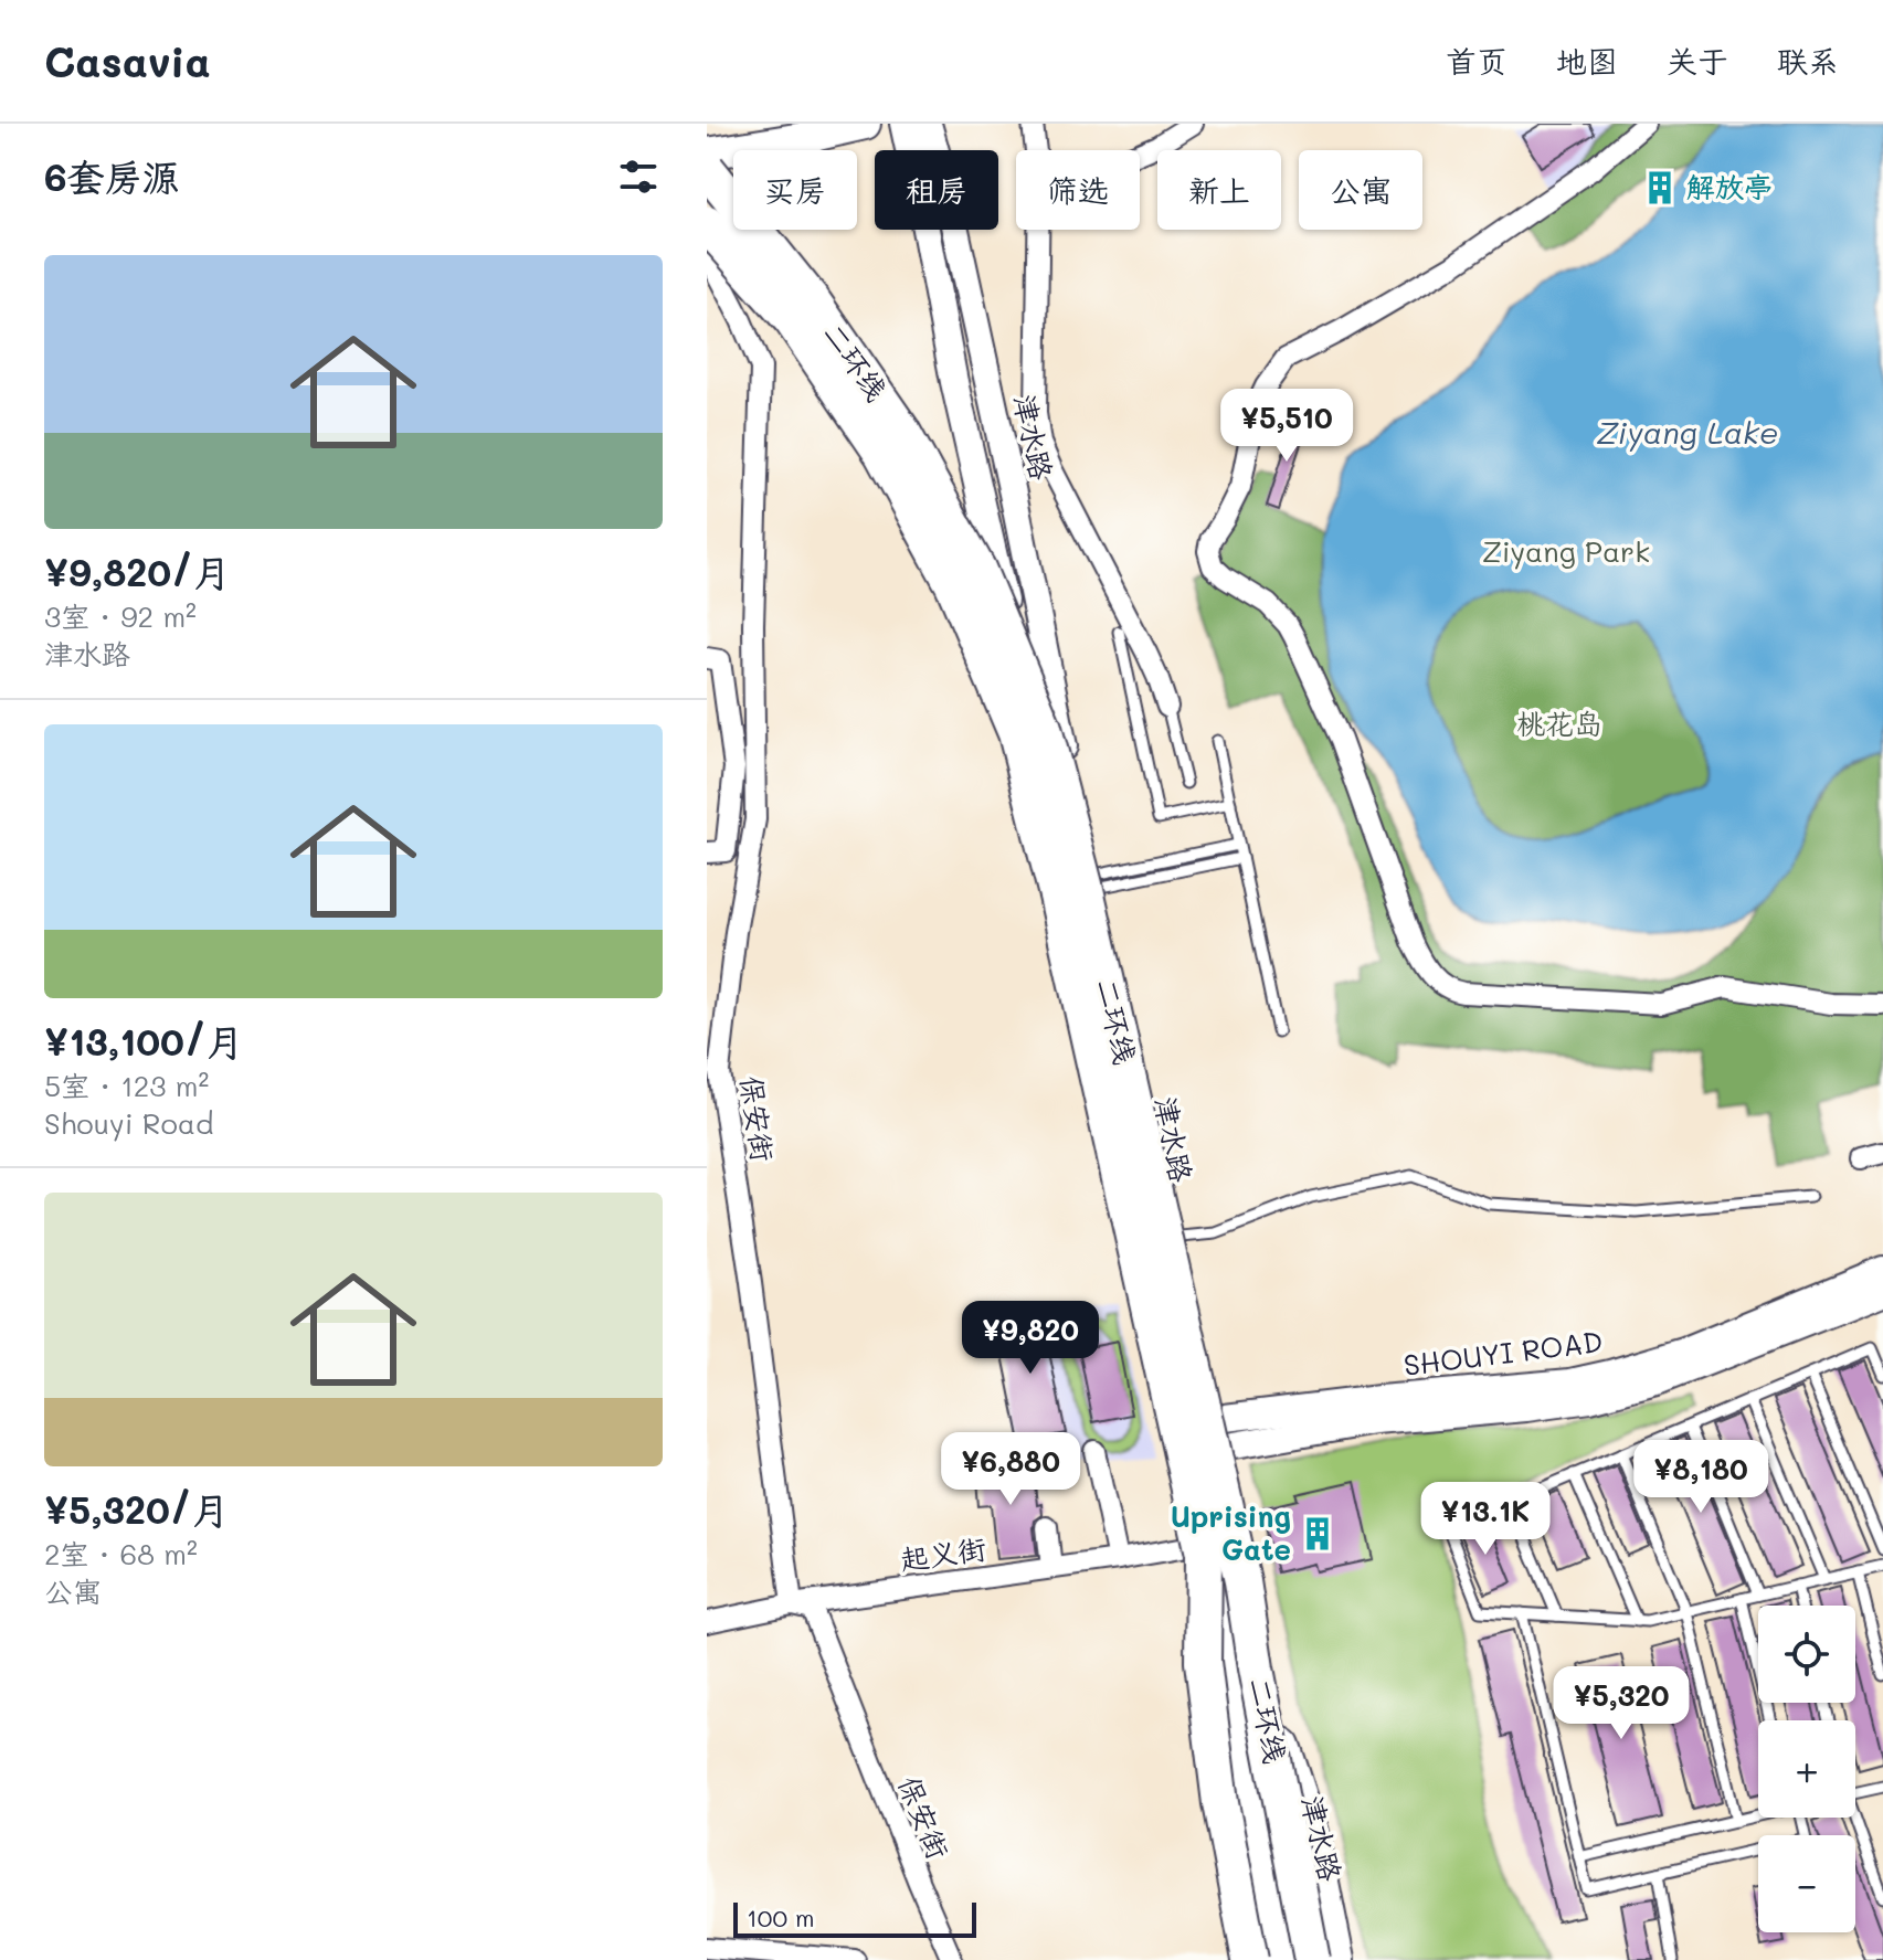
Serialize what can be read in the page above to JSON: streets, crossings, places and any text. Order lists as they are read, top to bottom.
{
  "streets": {
    "highway": ["二环线"],
    "main road": ["津水路", "SHOUYI ROAD"],
    "street": ["保安街", "起义街"]
  },
  "crossings": [
    ["二环线", "津水路"],
    ["二环线", "起义街"],
    ["津水路", "SHOUYI ROAD"],
    ["津水路", "起义街"],
    ["保安街", "起义街"]
  ],
  "water": ["Ziyang Lake"],
  "parks": ["Ziyang Park", "桃花岛"],
  "places": {
    "building": ["解放亭", "Uprising Gate"]
  },
  "scale_bar": "100 m",
  "page": {
    "header": "Casavia",
    "nav": [
      "首页",
      "地图",
      "关于",
      "联系"
    ],
    "heading": "6套房源",
    "chip": [
      "买房",
      "租房",
      "筛选",
      "新上",
      "公寓"
    ],
    "list": [
      {
        "name": "¥9,820/月",
        "note": "3室 · 92 m² · 津水路"
      },
      {
        "name": "¥13,100/月",
        "note": "5室 · 123 m² · Shouyi Road"
      },
      {
        "name": "¥5,320/月",
        "note": "2室 · 68 m² · 公寓"
      }
    ],
    "price": [
      "¥5,510",
      "¥9,820",
      "¥6,880",
      "¥8,180",
      "¥13.1K",
      "¥5,320"
    ],
    "map_buttons": ["+", "−"],
    "scale": "100 m"
  }
}
